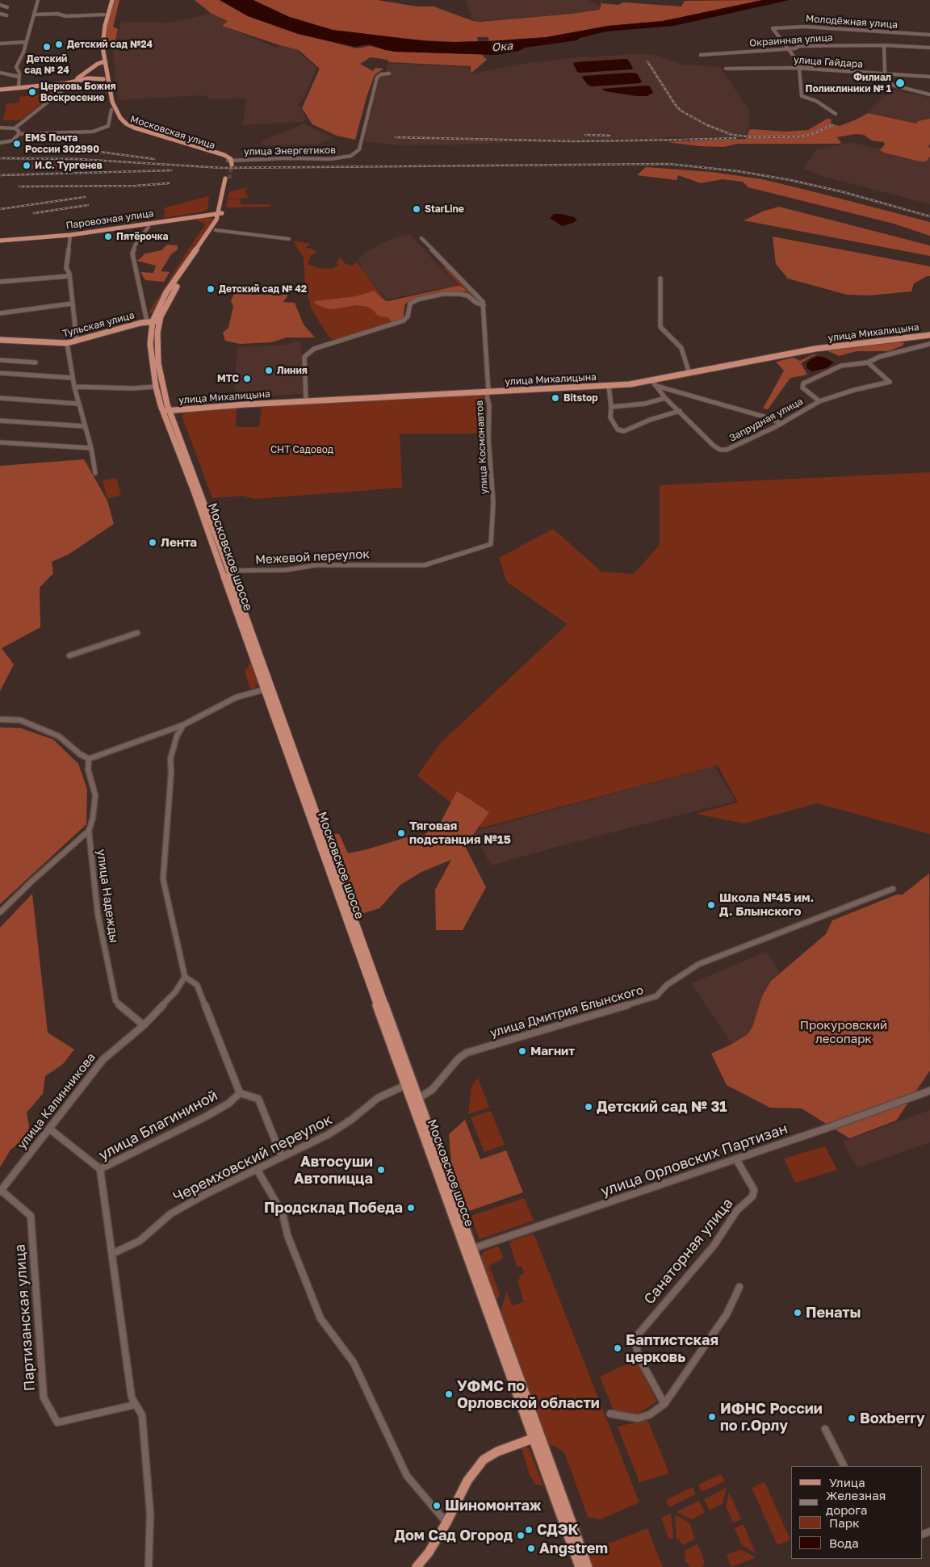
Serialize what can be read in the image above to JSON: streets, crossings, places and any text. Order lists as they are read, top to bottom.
{
  "streets": {
    "main road": [
      "Московская улица",
      "Паровозная улица",
      "Тульская улица",
      "улица Михалицына",
      "Московское шоссе"
    ],
    "street": [
      "Молодёжная улица",
      "Окраинная улица",
      "улица Гайдара",
      "улица Энергетиков",
      "Запрудная улица",
      "улица Космонавтов",
      "Межевой переулок",
      "улица Надежды",
      "улица Дмитрия Блынского",
      "улица Калинникова",
      "улица Благининой",
      "Черемховский переулок",
      "улица Орловских Партизан",
      "Санаторная улица",
      "Партизанская улица"
    ]
  },
  "crossings": [
    ["Молодёжная улица", "Окраинная улица"],
    ["Московская улица", "улица Энергетиков"],
    ["Паровозная улица", "Московское шоссе"],
    ["Тульская улица", "Московское шоссе"],
    ["улица Михалицына", "Запрудная улица"],
    ["улица Михалицына", "улица Космонавтов"],
    ["улица Михалицына", "Московское шоссе"],
    ["улица Космонавтов", "Межевой переулок"],
    ["Московское шоссе", "Межевой переулок"],
    ["Московское шоссе", "улица Дмитрия Блынского"],
    ["Московское шоссе", "Черемховский переулок"],
    ["Московское шоссе", "улица Орловских Партизан"],
    ["улица Надежды", "улица Калинникова"],
    ["улица Калинникова", "Партизанская улица"],
    ["улица Благининой", "Черемховский переулок"],
    ["улица Благининой", "Партизанская улица"],
    ["улица Орловских Партизан", "Санаторная улица"]
  ],
  "water": ["Ока"],
  "parks": ["СНТ Садовод", "Прокуровский лесопарк"],
  "places": [
    "Детский сад №24",
    "Детский сад № 24",
    "Филиал Поликлиники № 1",
    "Церковь Божия Воскресение",
    "EMS Почта России 302990",
    "И.С. Тургенев",
    "StarLine",
    "Пятёрочка",
    "Детский сад № 42",
    "Линия",
    "МТС",
    "Bitstop",
    "Лента",
    "Тяговая подстанция №15",
    "Школа №45 им. Д. Блынского",
    "Магнит",
    "Детский сад № 31",
    "Автосуши Автопицца",
    "Продсклад Победа",
    "Пенаты",
    "Баптистская церковь",
    "УФМС по Орловской области",
    "ИФНС России по г.Орлу",
    "Boxberry",
    "Шиномонтаж",
    "СДЭК",
    "Дом Сад Огород",
    "Angstrem"
  ],
  "legend": [
    "Улица",
    "Железная дорога",
    "Парк",
    "Вода"
  ]
}
